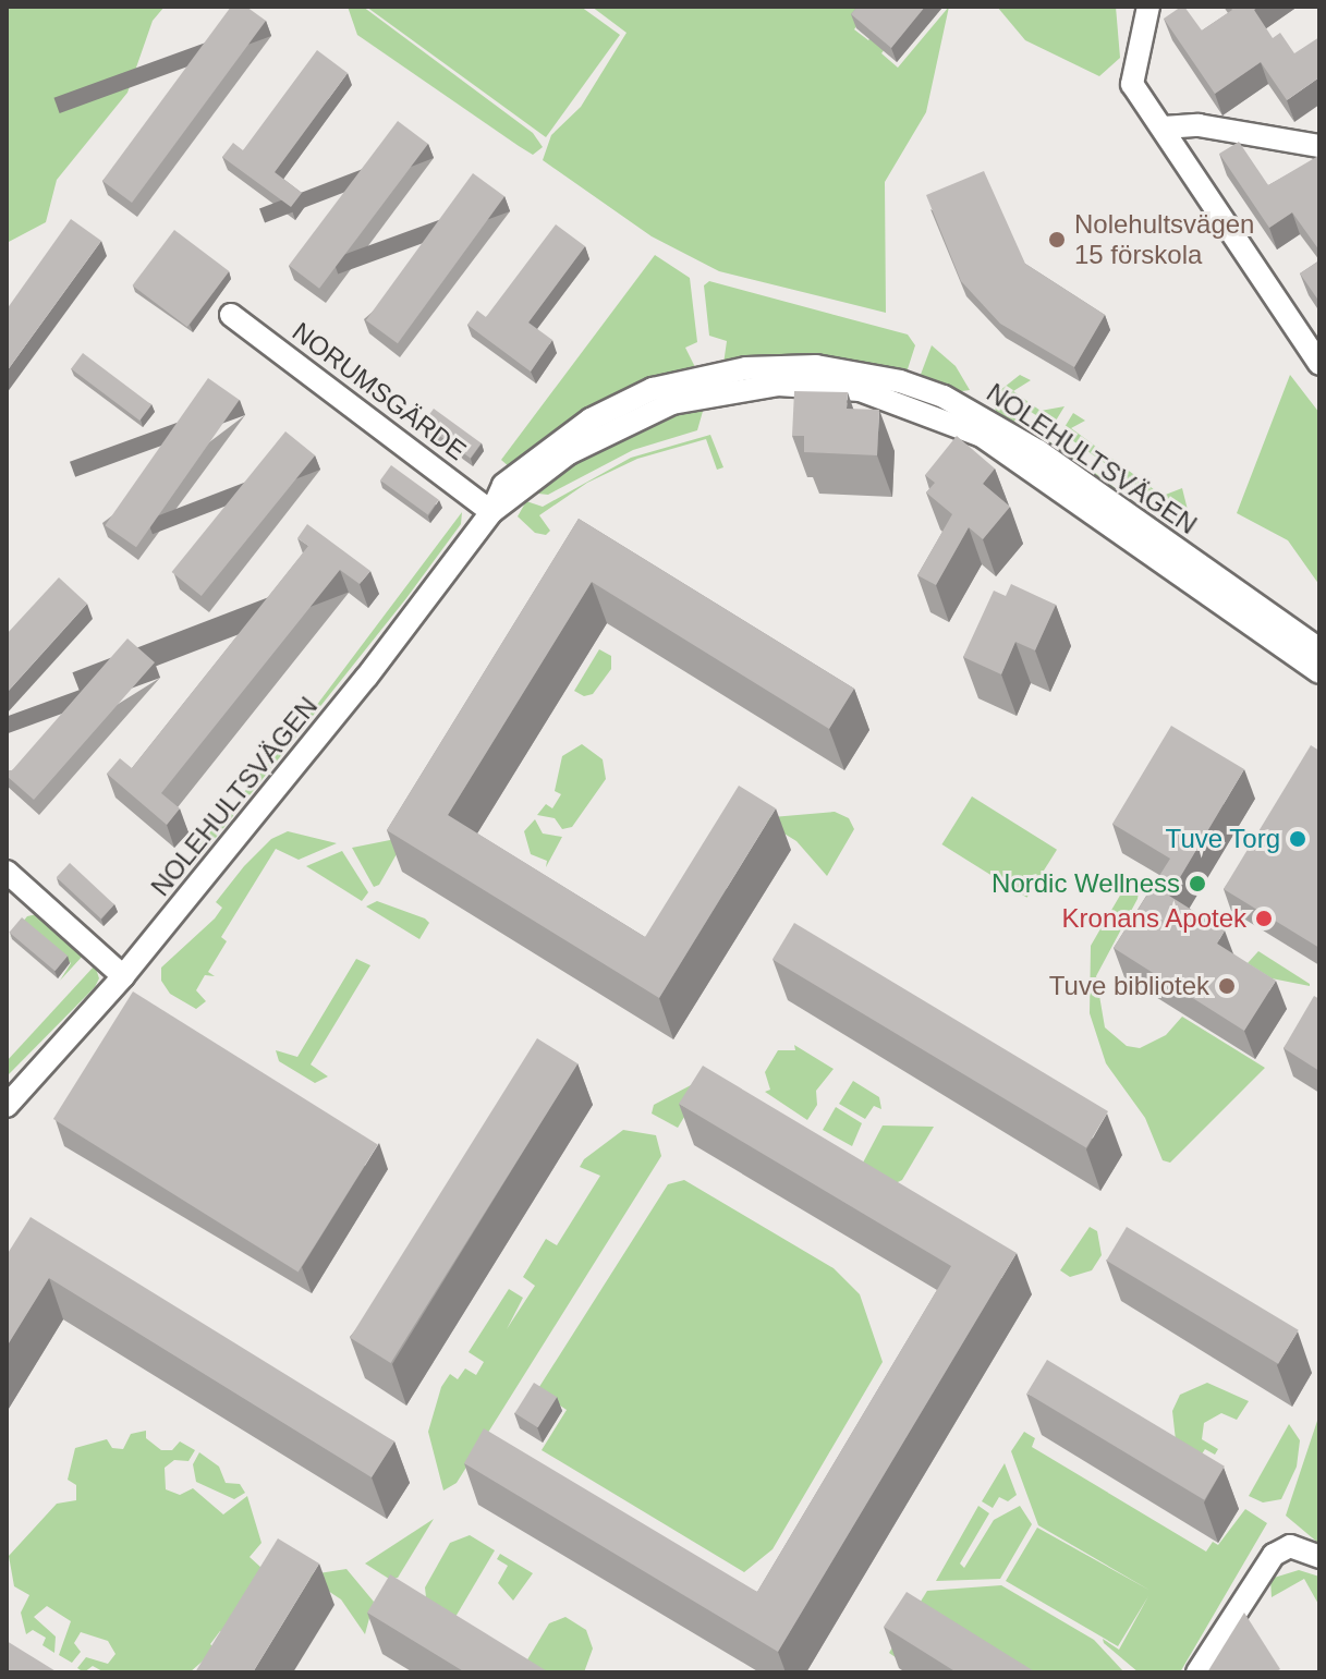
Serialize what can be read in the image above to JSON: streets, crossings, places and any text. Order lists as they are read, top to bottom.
{
  "streets": {
    "street": ["NORUMSGÄRDE", "NOLEHULTSVÄGEN"]
  },
  "crossings": [
    ["NORUMSGÄRDE", "NOLEHULTSVÄGEN"]
  ],
  "places": [
    "Nolehultsvägen 15 förskola",
    "Tuve Torg",
    "Nordic Wellness",
    "Kronans Apotek",
    "Tuve bibliotek"
  ]
}
